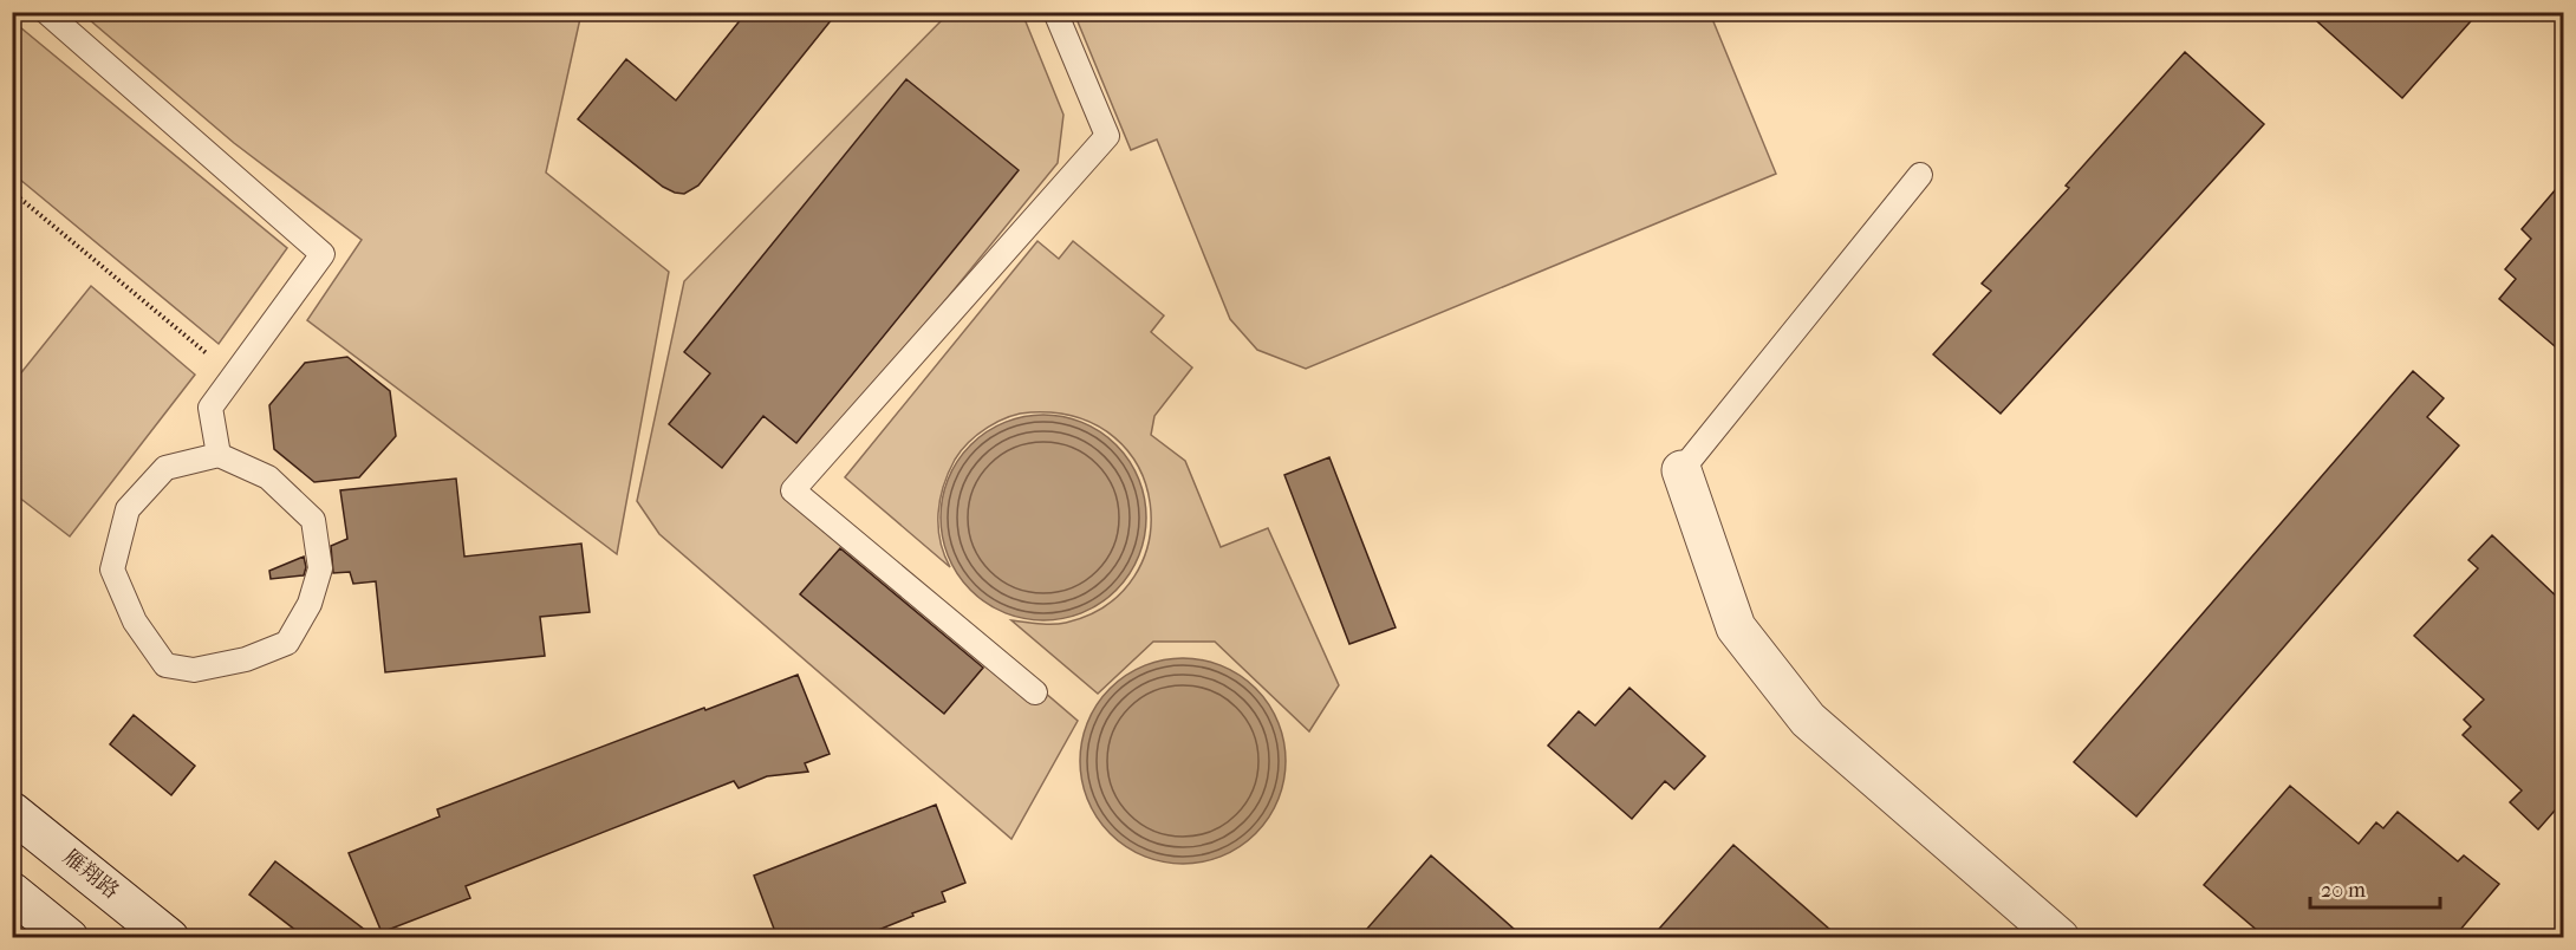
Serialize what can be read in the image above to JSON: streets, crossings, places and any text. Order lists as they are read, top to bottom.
{
  "streets": {
    "street": ["雁翔路"]
  },
  "scale_bar": "20 m"
}
